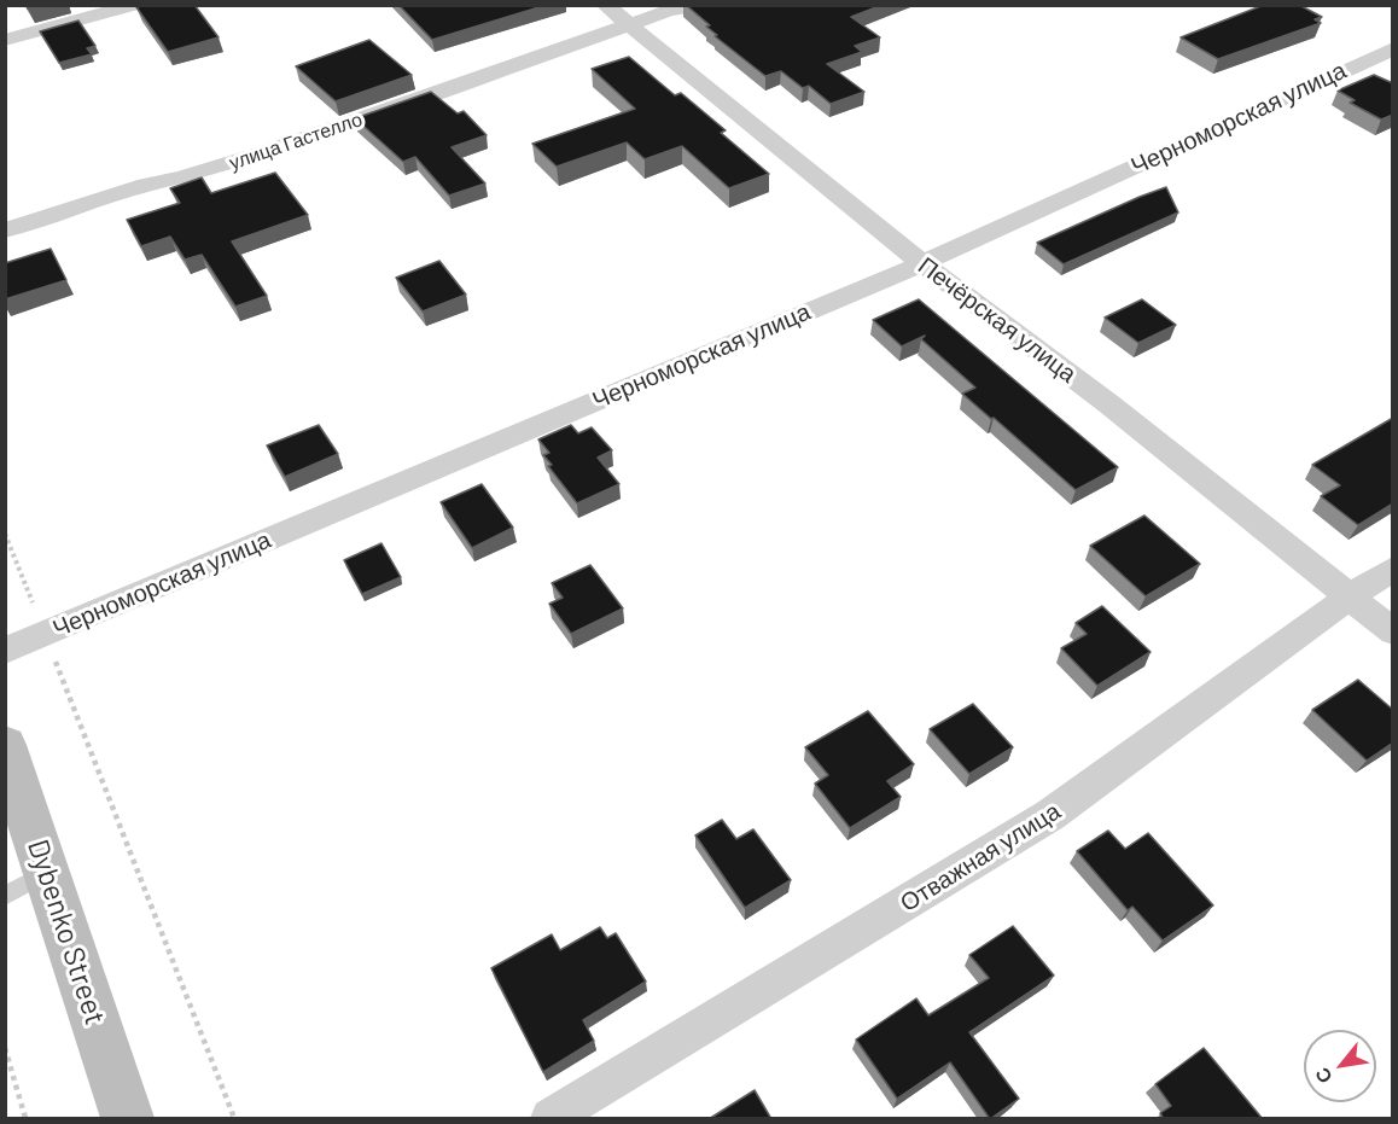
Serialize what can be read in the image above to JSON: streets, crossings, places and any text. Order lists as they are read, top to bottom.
{
  "streets": {
    "main road": ["Dybenko Street"],
    "street": [
      "Черноморская улица",
      "улица Гастелло",
      "Печёрская улица",
      "Отважная улица"
    ]
  },
  "crossings": [
    ["Черноморская улица", "Печёрская улица"],
    ["улица Гастелло", "Печёрская улица"],
    ["Печёрская улица", "Отважная улица"]
  ],
  "north": "bottom left"
}
